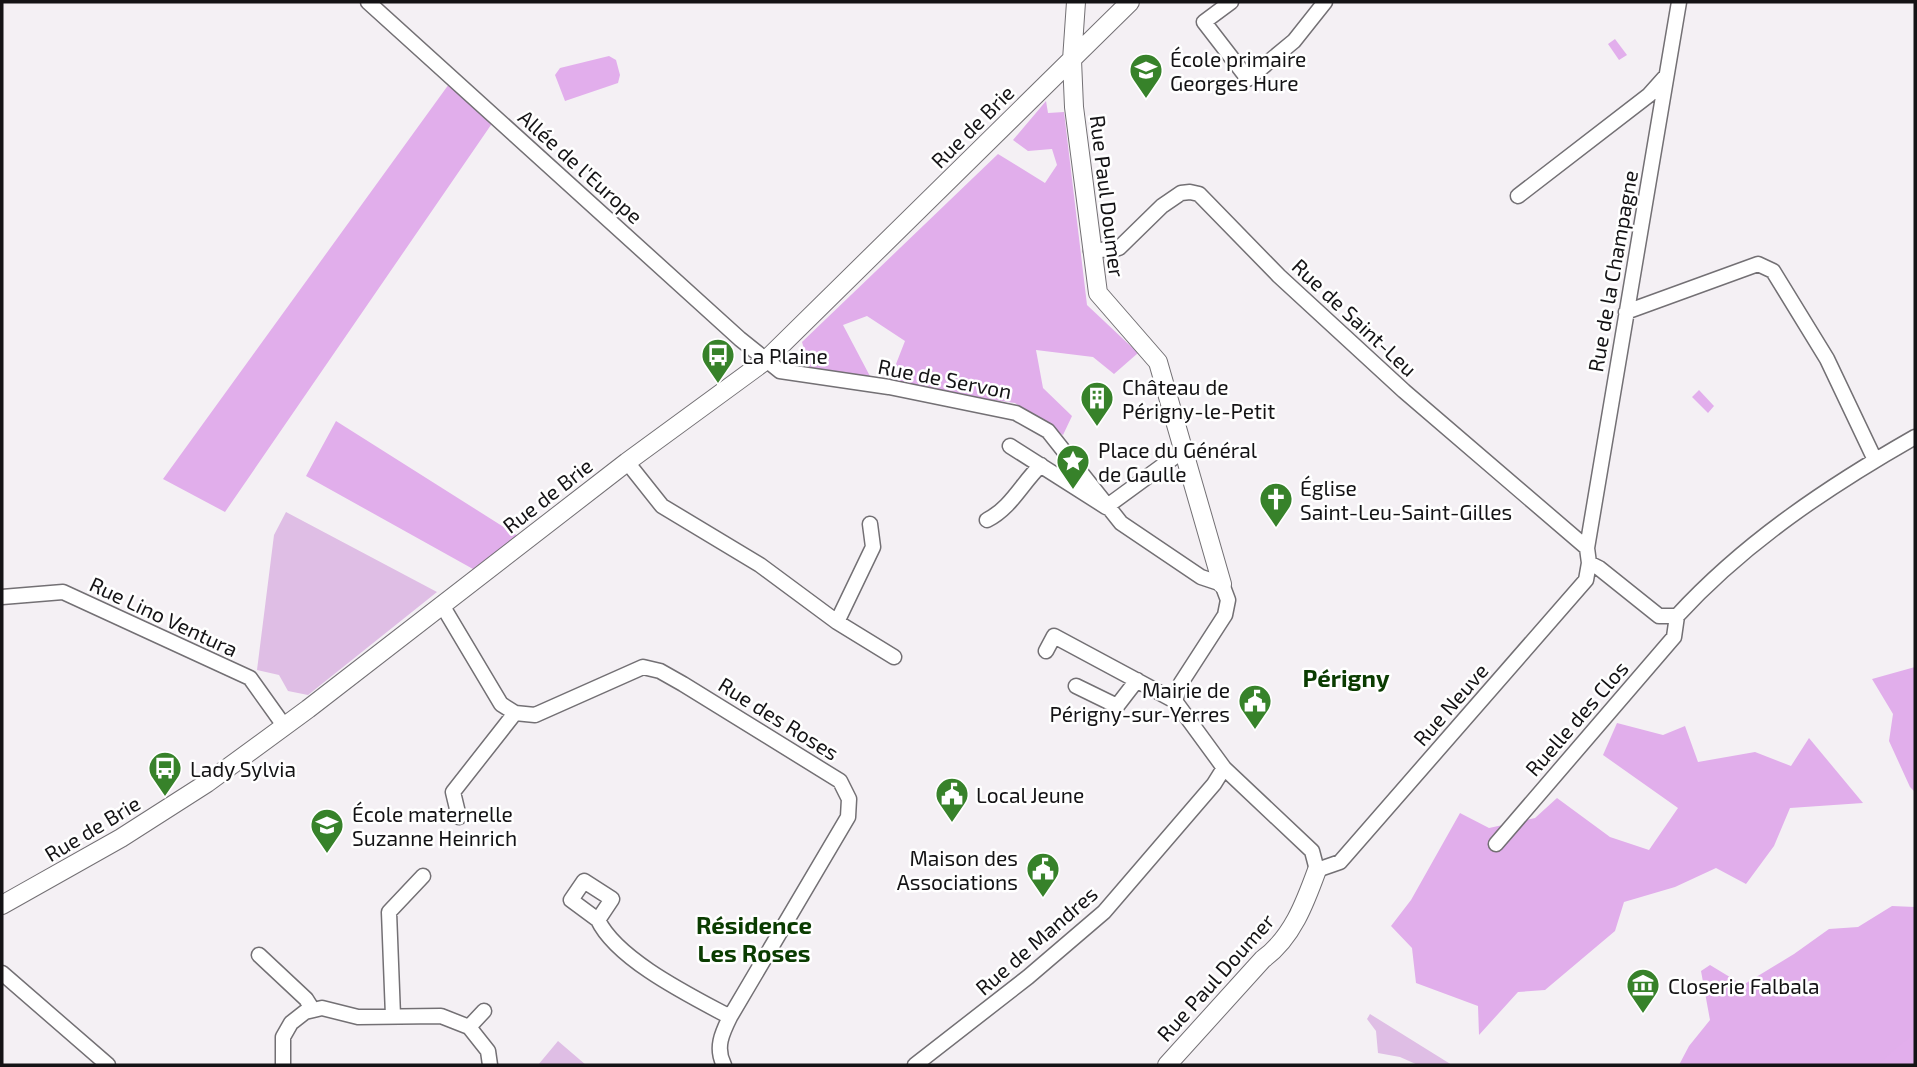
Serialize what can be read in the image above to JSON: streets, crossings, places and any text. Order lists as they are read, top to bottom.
{
  "streets": {
    "street": [
      "Rue de Brie",
      "Allée de l'Europe",
      "Rue Paul Doumer",
      "Rue de la Champagne",
      "Rue de Saint-Leu",
      "Rue de Servon",
      "Rue Lino Ventura",
      "Rue Neuve",
      "Rue des Roses",
      "Ruelle des Clos",
      "Rue de Mandres"
    ]
  },
  "crossings": [
    ["Rue de Brie", "Allée de l'Europe"],
    ["Rue de Brie", "Rue Paul Doumer"],
    ["Rue de Brie", "Rue de Servon"],
    ["Rue de Brie", "Rue Lino Ventura"],
    ["Allée de l'Europe", "Rue de Servon"],
    ["Rue Paul Doumer", "Rue de Saint-Leu"],
    ["Rue Paul Doumer", "Rue de Servon"],
    ["Rue Paul Doumer", "Rue Neuve"],
    ["Rue de la Champagne", "Rue de Saint-Leu"]
  ],
  "districts": ["Périgny", "Résidence Les Roses"],
  "places": {
    "school or university": ["École primaire Georges Hure", "École maternelle Suzanne Heinrich"],
    "bus stop": ["La Plaine", "Lady Sylvia"],
    "building": ["Château de Périgny-le-Petit"],
    "place": ["Place du Général de Gaulle"],
    "church": ["Église Saint-Leu-Saint-Gilles"],
    "public building": ["Mairie de Périgny-sur-Yerres", "Local Jeune", "Maison des Associations"],
    "museum": ["Closerie Falbala"]
  }
}
